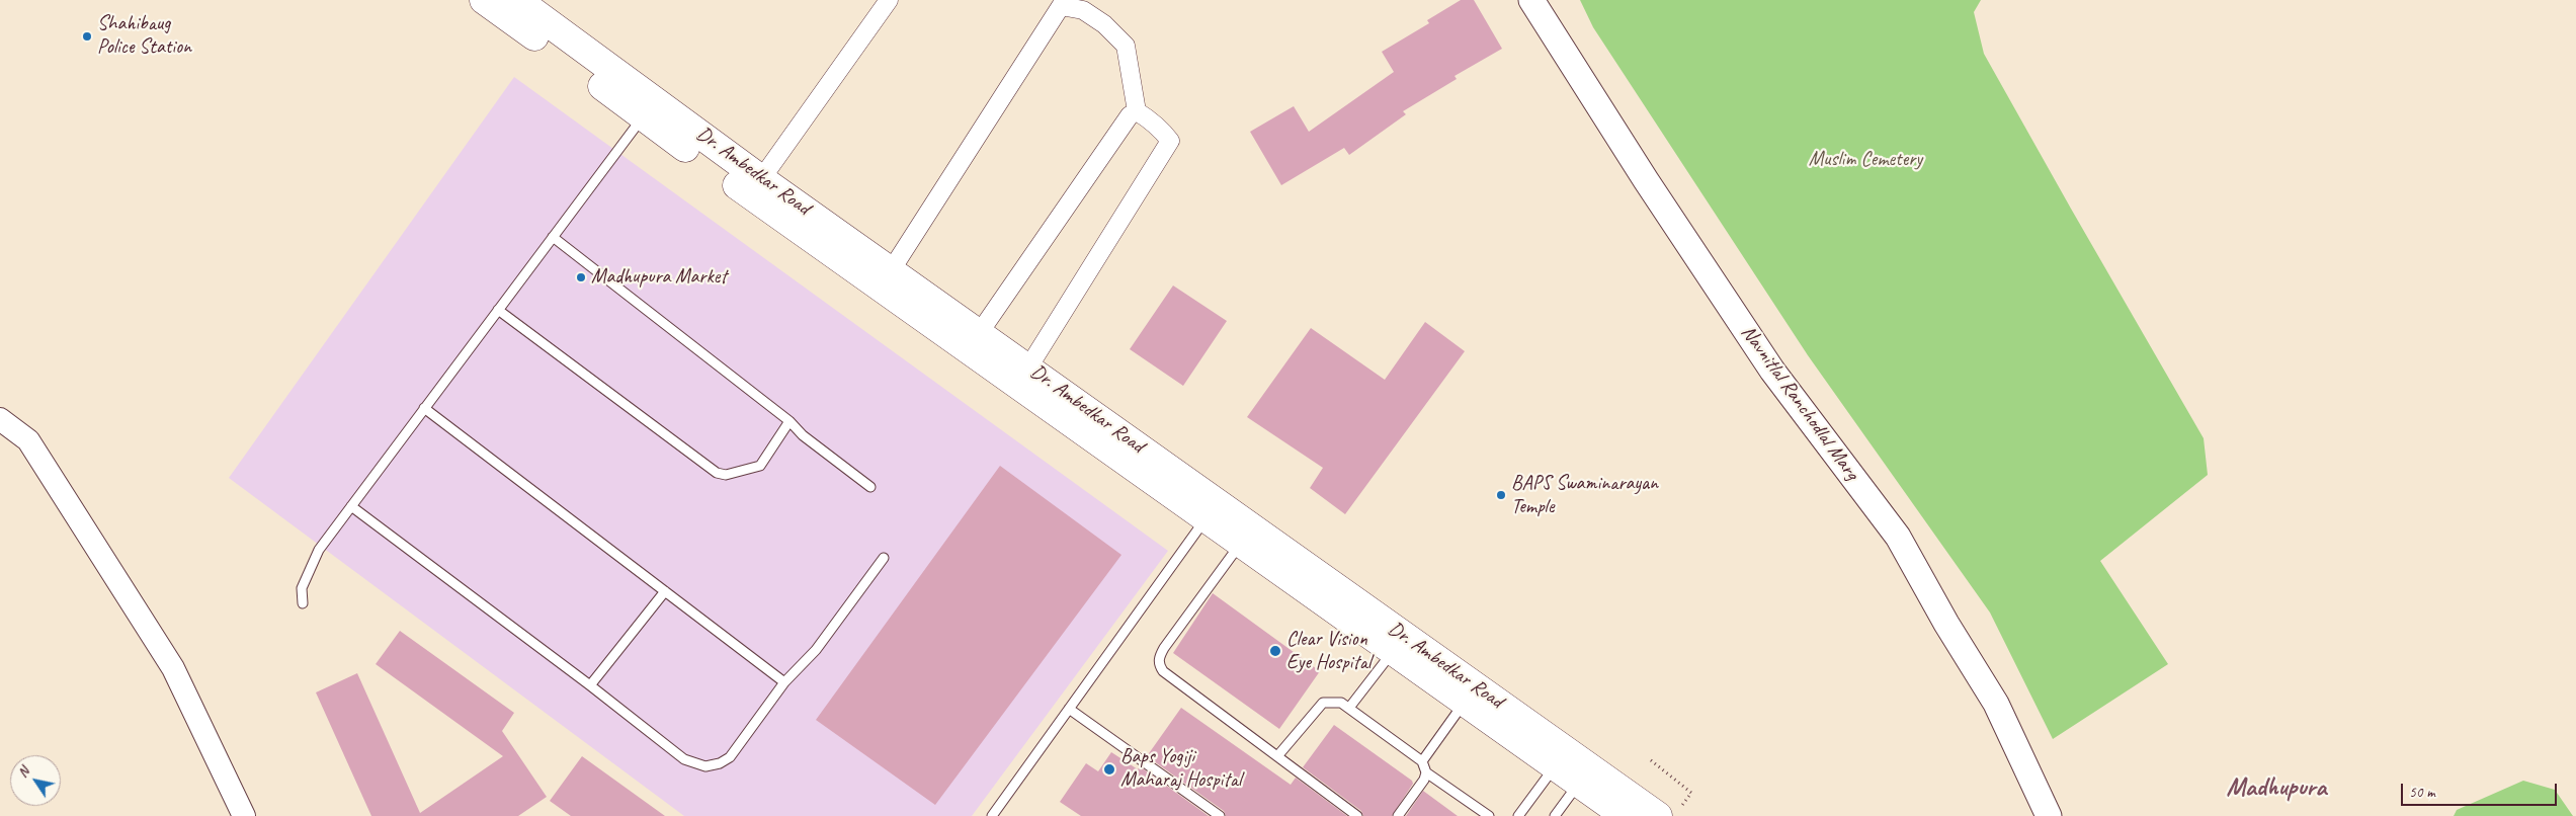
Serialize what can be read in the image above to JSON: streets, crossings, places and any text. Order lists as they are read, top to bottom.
{
  "streets": {
    "main road": ["Dr. Ambedkar Road", "Navnitlal Ranchodlal Marg"]
  },
  "districts": ["Madhupura"],
  "parks": ["Muslim Cemetery"],
  "places": [
    "Shahibaug Police Station",
    "Madhupura Market",
    "BAPS Swaminarayan Temple",
    "Clear Vision Eye Hospital",
    "Baps Yogiji Maharaj Hospital"
  ],
  "scale_bar": "50 m",
  "north": "top left"
}
